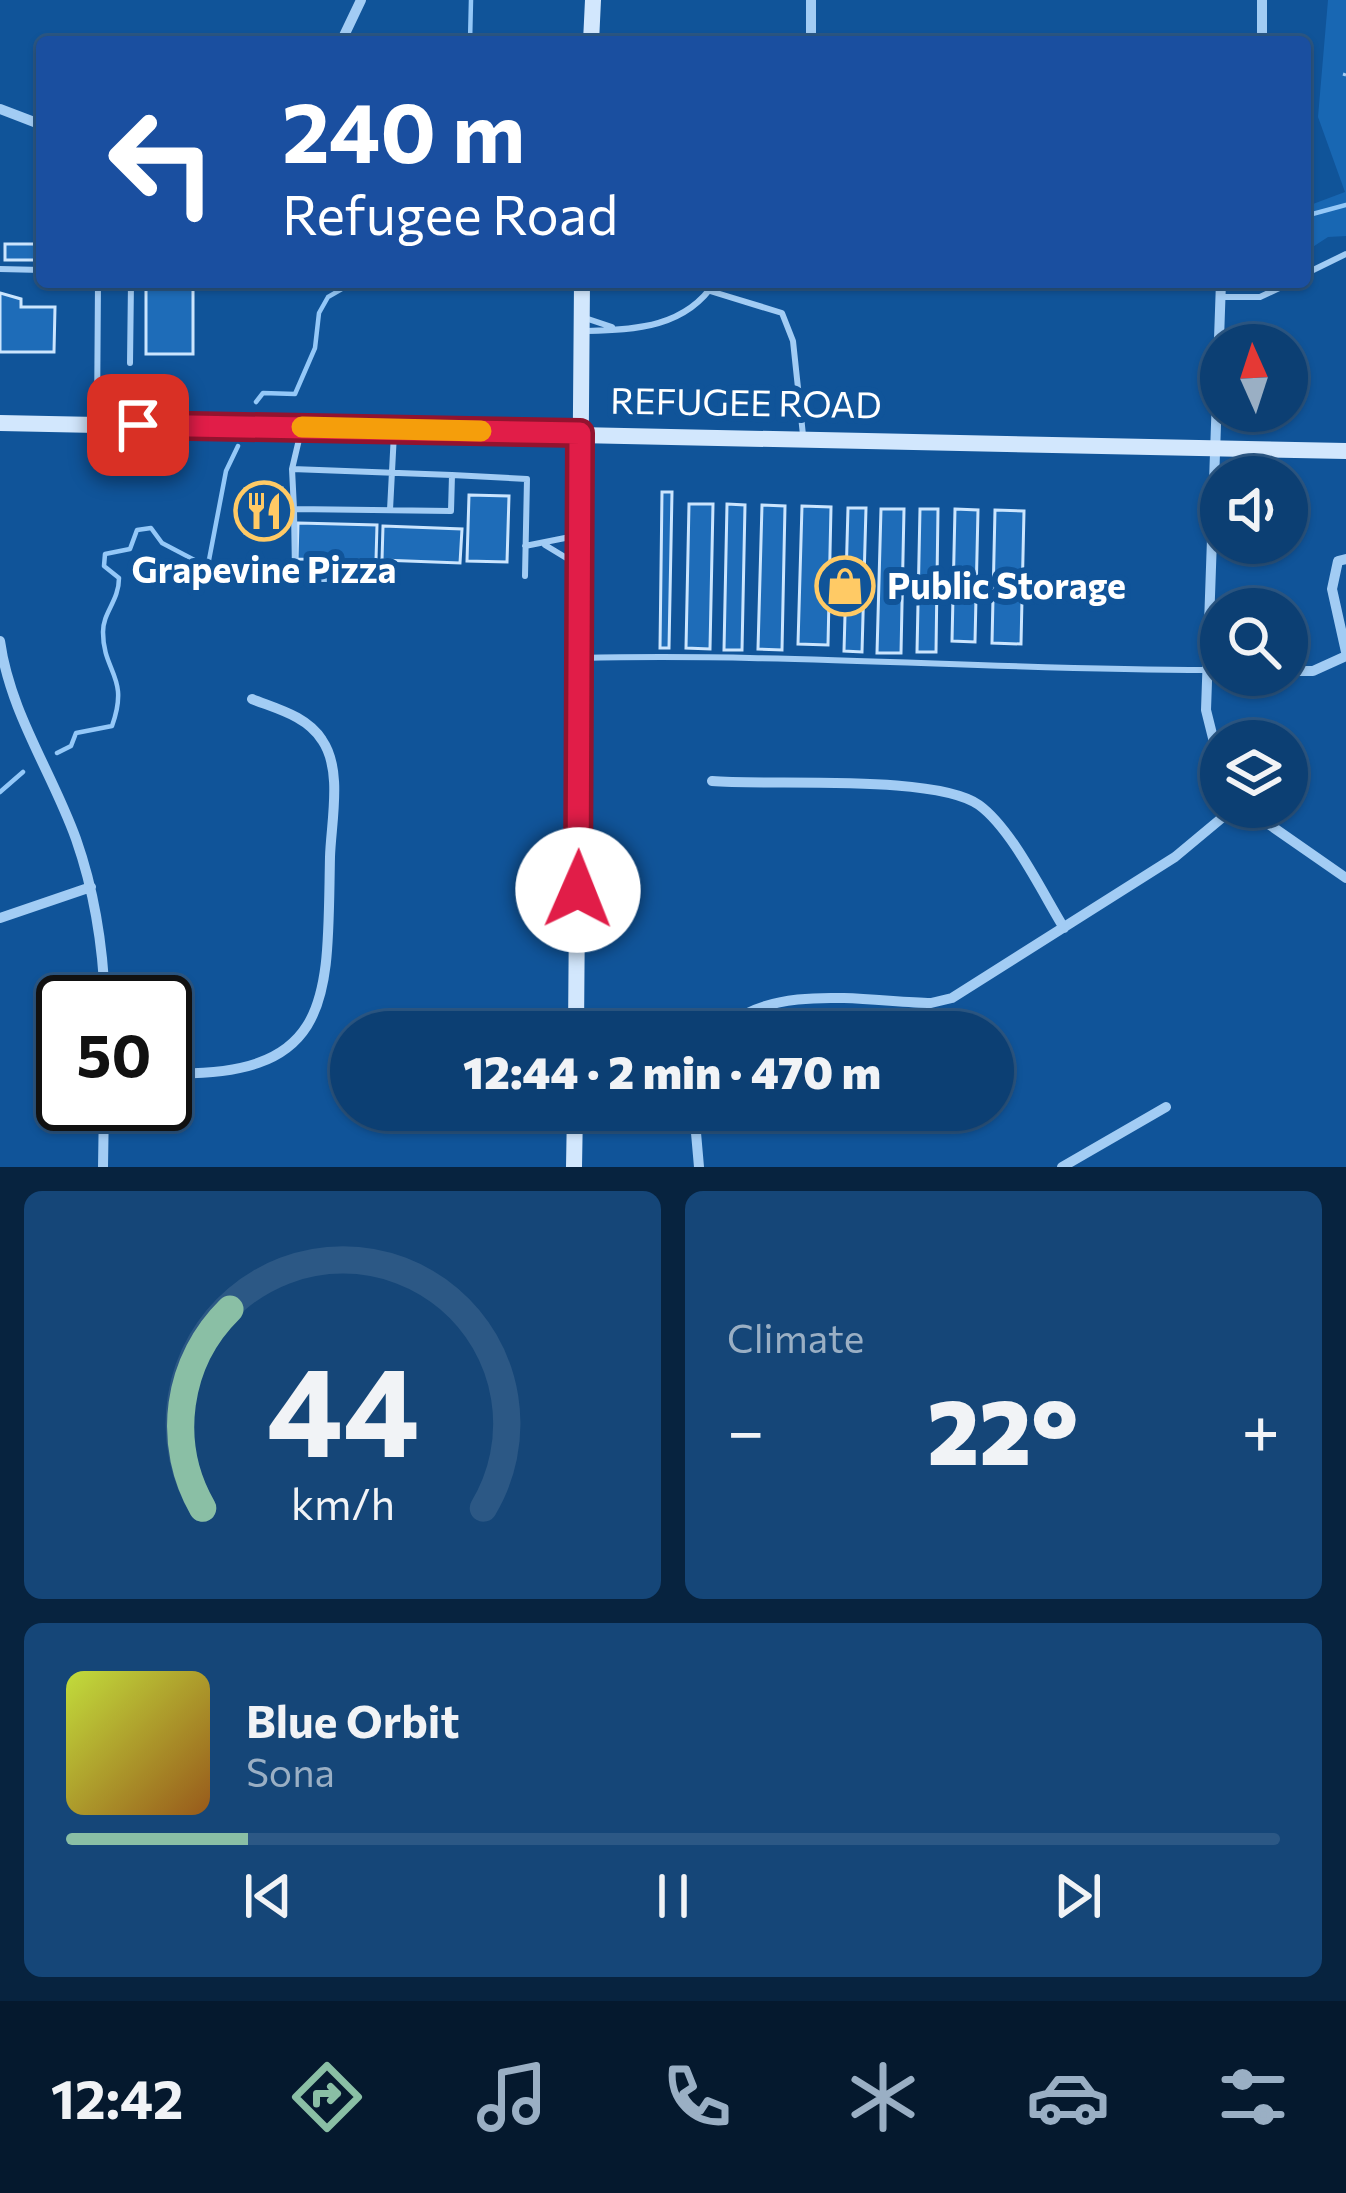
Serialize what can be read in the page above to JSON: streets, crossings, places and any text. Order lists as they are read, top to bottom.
{
  "streets": {
    "main road": ["REFUGEE ROAD"]
  },
  "places": {
    "restaurant": ["Grapevine Pizza"],
    "shop": ["Public Storage"]
  },
  "north": "top",
  "page": {
    "turn": ["240 m", "Refugee Road"],
    "limit": "50",
    "trip": "12:44 · 2 min · 470 m",
    "tile": "Climate",
    "heat": ["−", "22°", "+"],
    "song": ["Blue Orbit", "Sona"],
    "tabs": "12:42",
    "gauge": ["44", "km/h"]
  }
}
